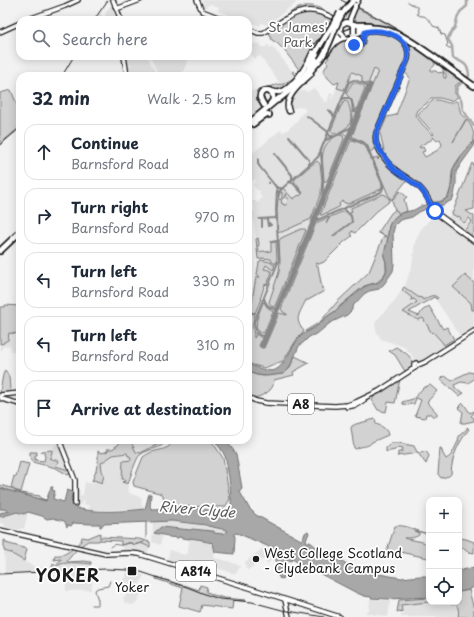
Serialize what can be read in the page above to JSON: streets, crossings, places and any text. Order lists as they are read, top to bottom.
{
  "streets": {
    "main road": ["A8", "A814"]
  },
  "districts": ["YOKER"],
  "water": ["River Clyde"],
  "parks": ["St James' Park"],
  "places": {
    "other": ["West College Scotland - Clydebank Campus"],
    "transit": ["Yoker"]
  },
  "page": {
    "search": "Search here",
    "heading": ["32 min", "Walk · 2.5 km"],
    "list": [
      ["Continue", "Barnsford Road", "880 m"],
      ["Turn right", "Barnsford Road", "970 m"],
      ["Turn left", "Barnsford Road", "330 m"],
      ["Turn left", "Barnsford Road", "310 m"],
      "Arrive at destination"
    ],
    "map_buttons": ["+", "−"]
  }
}
